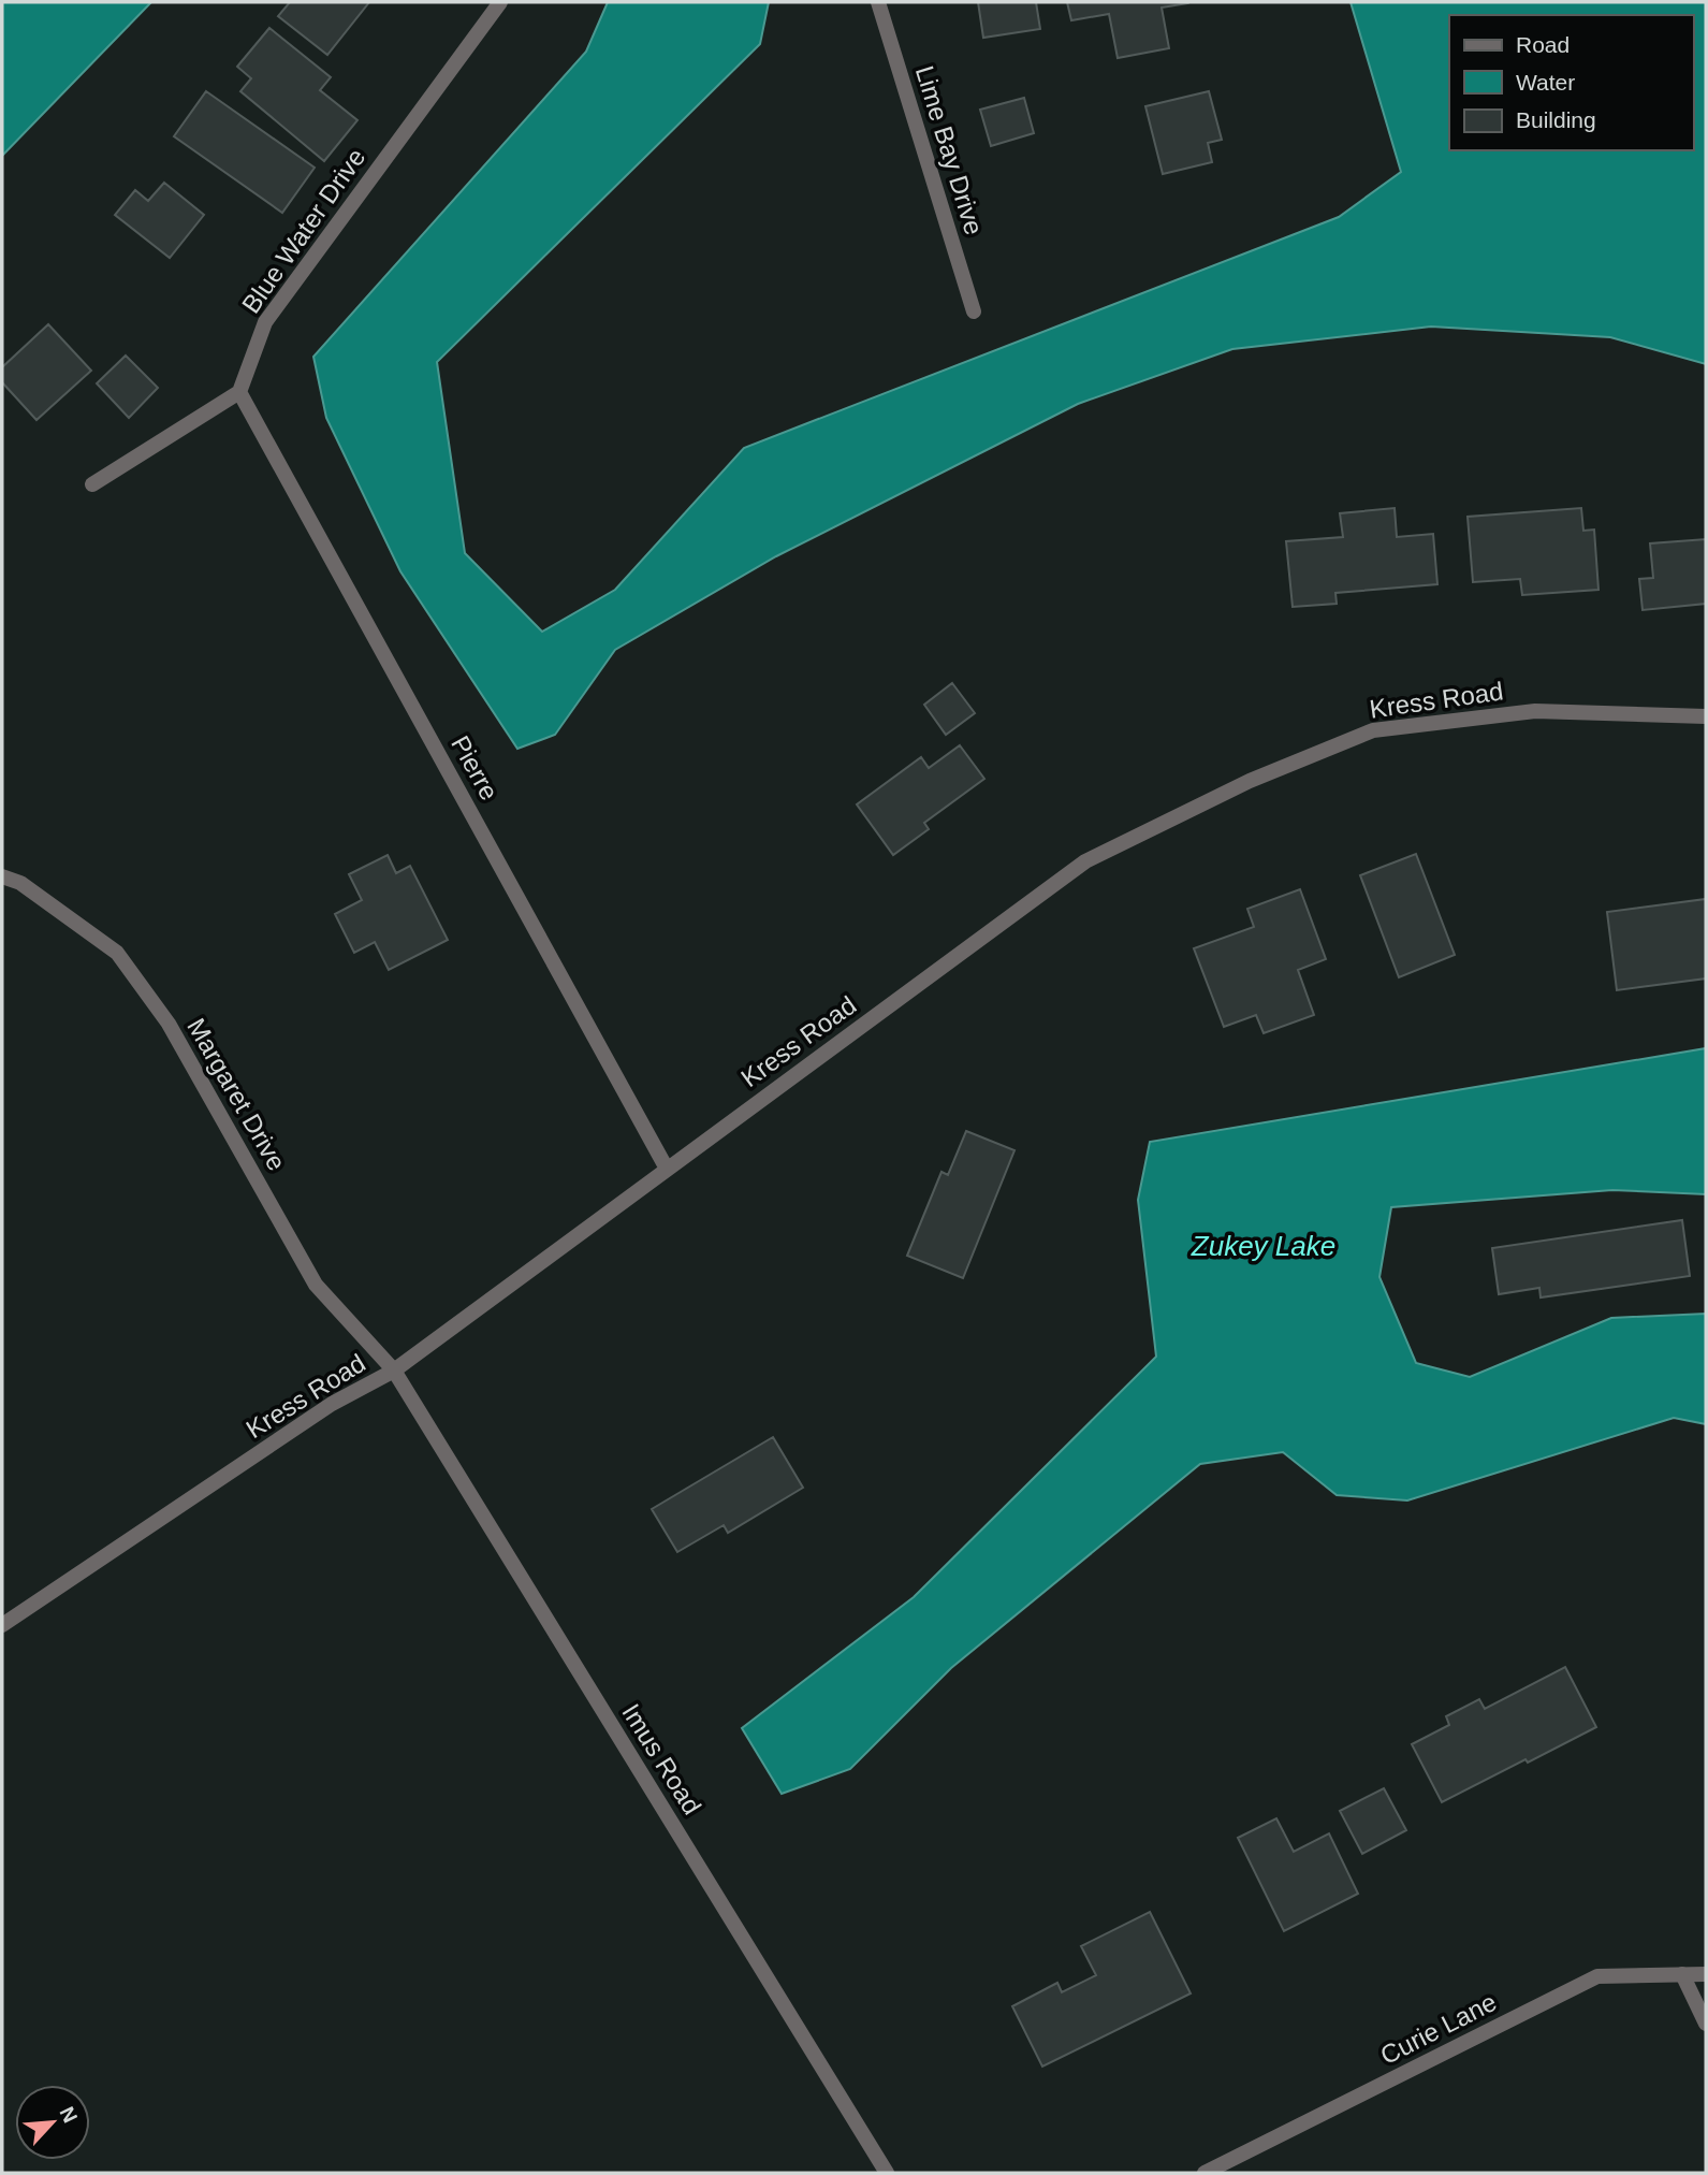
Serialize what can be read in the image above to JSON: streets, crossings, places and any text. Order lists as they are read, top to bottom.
{
  "streets": {
    "street": [
      "Lime Bay Drive",
      "Blue Water Drive",
      "Kress Road",
      "Pierre",
      "Margaret Drive",
      "Imus Road",
      "Curie Lane"
    ]
  },
  "crossings": [
    ["Blue Water Drive", "Pierre"],
    ["Kress Road", "Pierre"],
    ["Kress Road", "Margaret Drive"],
    ["Kress Road", "Imus Road"],
    ["Margaret Drive", "Imus Road"]
  ],
  "water": ["Zukey Lake"],
  "legend": ["Road", "Water", "Building"],
  "north": "top right"
}
